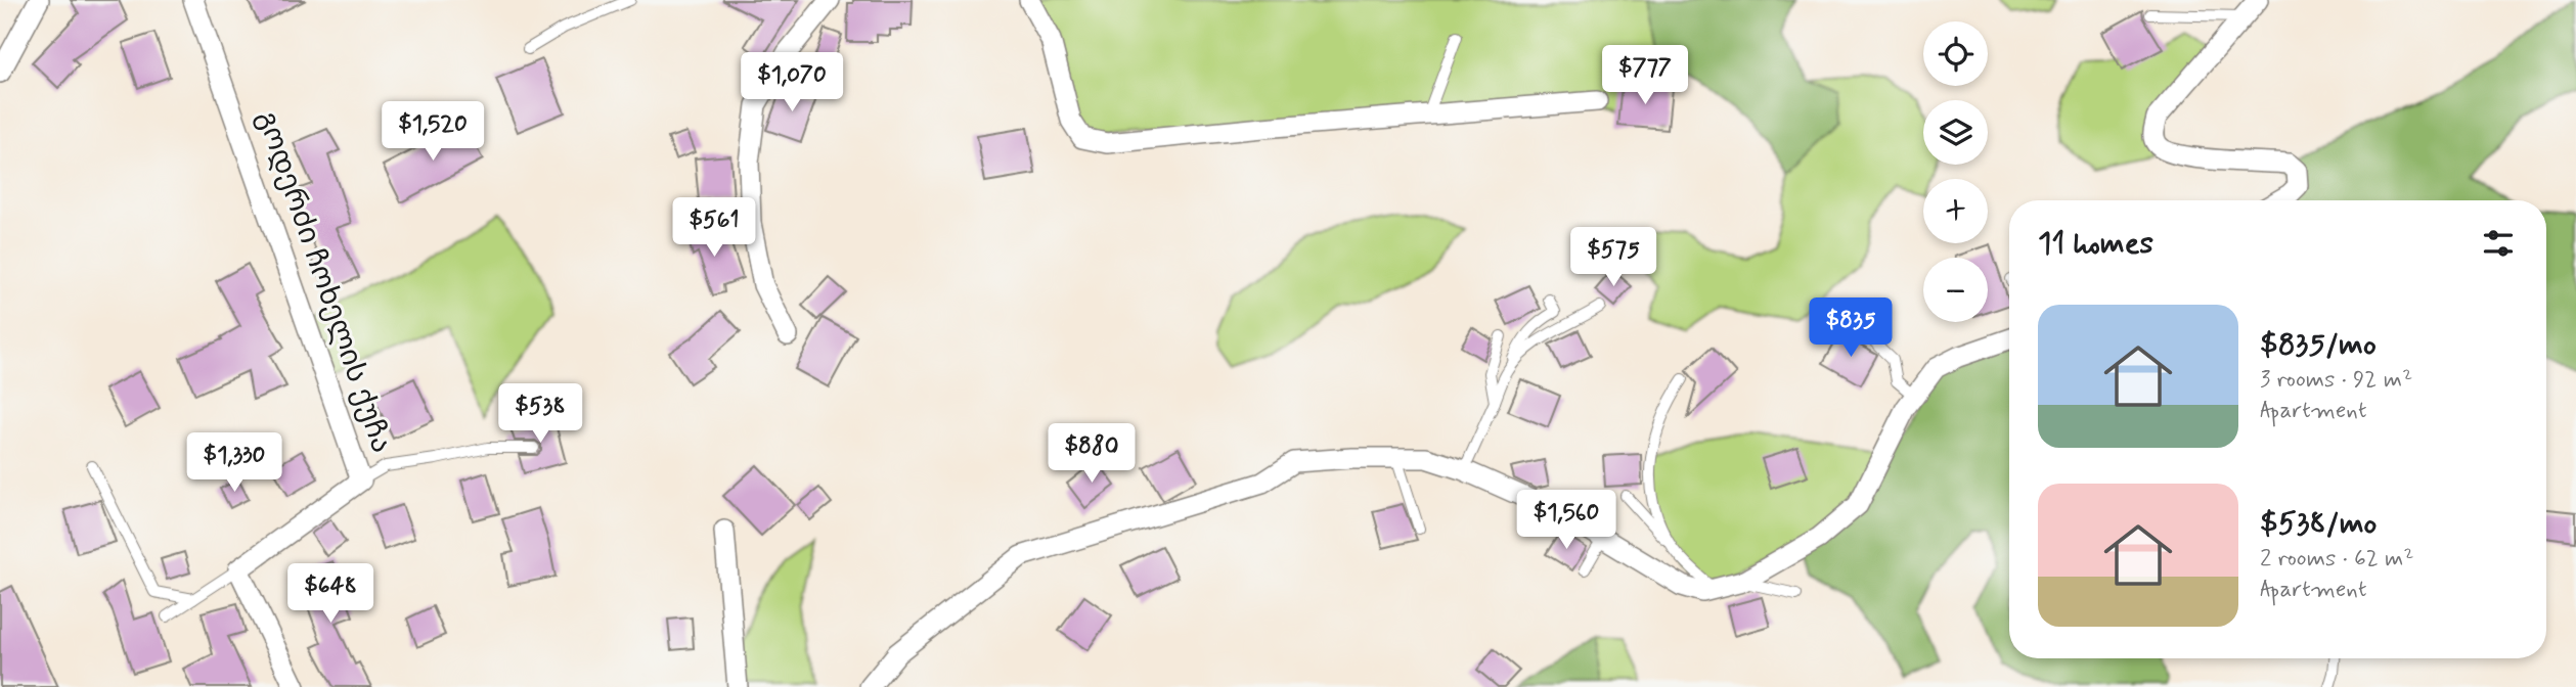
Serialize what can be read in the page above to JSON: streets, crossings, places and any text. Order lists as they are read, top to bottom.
{
  "streets": {
    "street": ["გოდერძი ჩოხელის ქუჩა"]
  },
  "page": {
    "map_buttons": ["+", "−"],
    "price": [
      "$777",
      "$1,070",
      "$1,520",
      "$561",
      "$575",
      "$835",
      "$538",
      "$880",
      "$1,330",
      "$1,560",
      "$648"
    ],
    "heading": "11 homes",
    "list": [
      {
        "name": "$835/mo",
        "note": "3 rooms · 92 m² · Apartment"
      },
      {
        "name": "$538/mo",
        "note": "2 rooms · 62 m² · Apartment"
      }
    ]
  }
}
